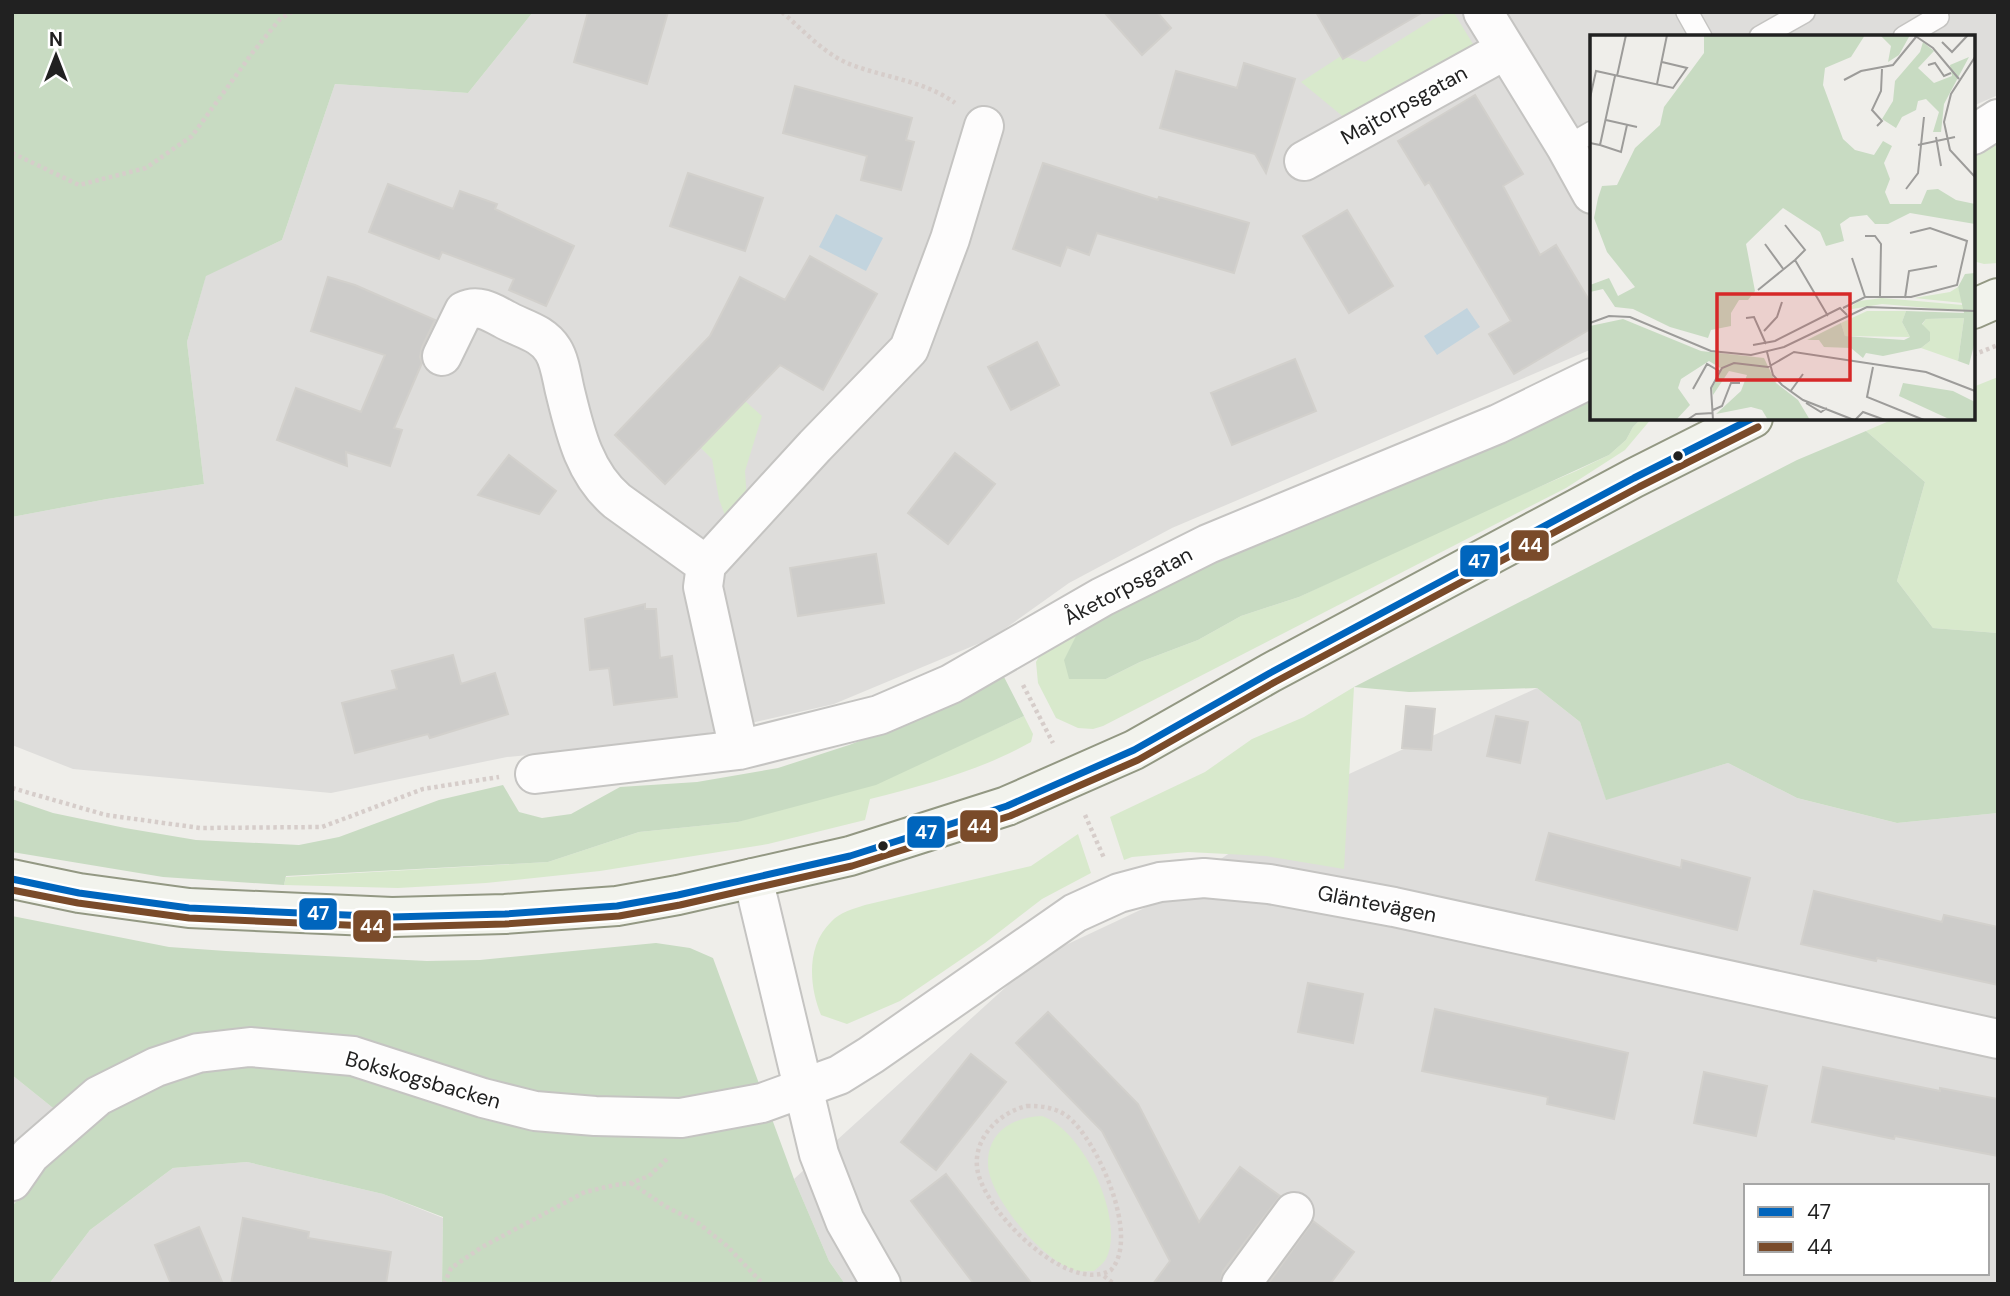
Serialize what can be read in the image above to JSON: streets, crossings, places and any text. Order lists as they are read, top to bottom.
{
  "streets": {
    "street": [
      "Majtorpsgatan",
      "Åketorpsgatan",
      "Gläntevägen",
      "Bokskogsbacken"
    ]
  },
  "crossings": [
    ["Gläntevägen", "Bokskogsbacken"]
  ],
  "lines": ["transit line 47", "transit line 44"],
  "legend": ["47", "44"],
  "north": "top"
}
